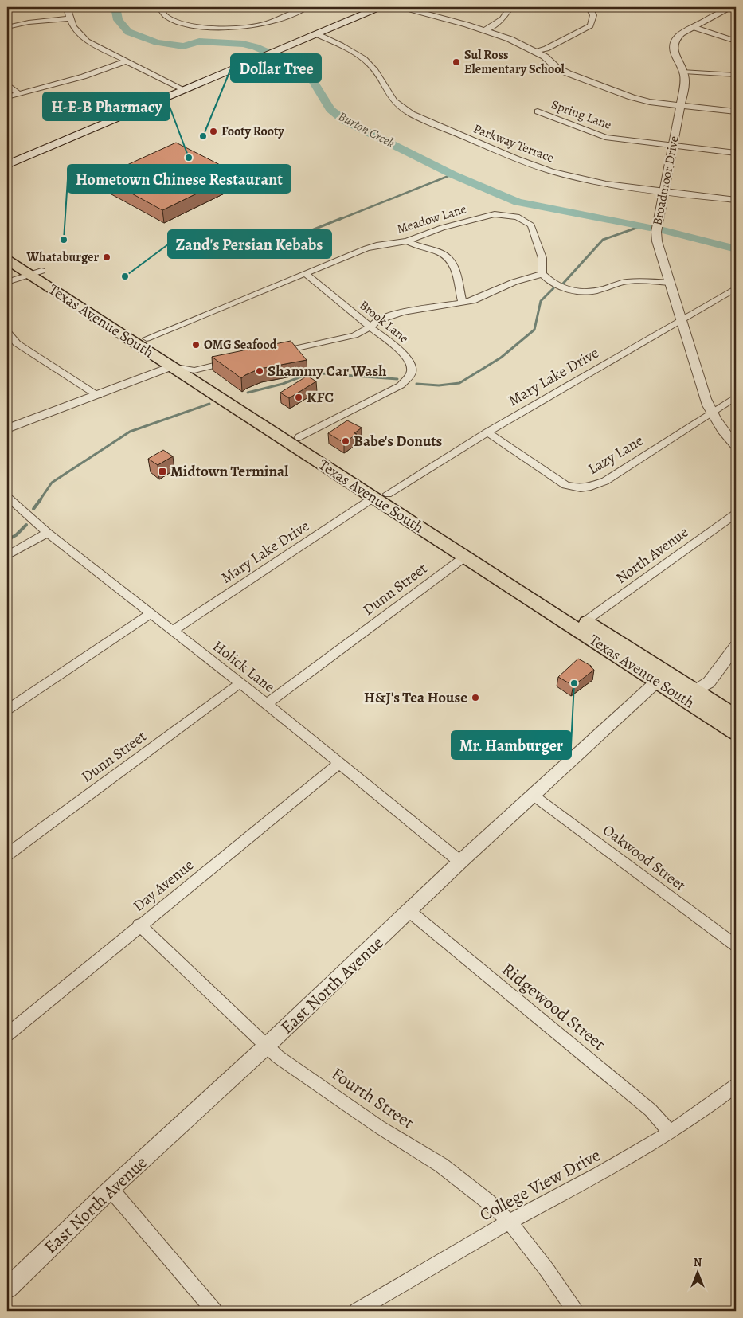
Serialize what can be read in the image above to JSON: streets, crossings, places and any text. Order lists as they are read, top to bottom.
{
  "streets": {
    "main road": ["Texas Avenue South"],
    "street": [
      "Spring Lane",
      "Parkway Terrace",
      "Broadmoor Drive",
      "Meadow Lane",
      "Brook Lane",
      "Mary Lake Drive",
      "Lazy Lane",
      "North Avenue",
      "Dunn Street",
      "Holick Lane",
      "Oakwood Street",
      "Day Avenue",
      "East North Avenue",
      "Ridgewood Street",
      "Fourth Street",
      "College View Drive"
    ]
  },
  "crossings": [
    ["Spring Lane", "Broadmoor Drive"],
    ["Parkway Terrace", "Broadmoor Drive"],
    ["Broadmoor Drive", "Mary Lake Drive"],
    ["Broadmoor Drive", "Lazy Lane"],
    ["Meadow Lane", "Texas Avenue South"],
    ["Meadow Lane", "Brook Lane"],
    ["Texas Avenue South", "Brook Lane"],
    ["Texas Avenue South", "Mary Lake Drive"],
    ["Texas Avenue South", "North Avenue"],
    ["Texas Avenue South", "Dunn Street"],
    ["Texas Avenue South", "East North Avenue"],
    ["Mary Lake Drive", "Lazy Lane"],
    ["Mary Lake Drive", "Holick Lane"],
    ["Dunn Street", "Holick Lane"],
    ["Holick Lane", "Day Avenue"],
    ["Holick Lane", "East North Avenue"],
    ["Oakwood Street", "East North Avenue"],
    ["Day Avenue", "Fourth Street"],
    ["East North Avenue", "Ridgewood Street"],
    ["East North Avenue", "Fourth Street"],
    ["Ridgewood Street", "College View Drive"],
    ["Fourth Street", "College View Drive"]
  ],
  "water": ["Burton Creek"],
  "places": {
    "other": [
      "Sul Ross Elementary School",
      "Footy Rooty",
      "Dollar Tree",
      "H-E-B Pharmacy",
      "Hometown Chinese Restaurant",
      "Whataburger",
      "Zand's Persian Kebabs",
      "OMG Seafood",
      "Shammy Car Wash",
      "KFC",
      "Babe's Donuts",
      "Mr. Hamburger",
      "H&J's Tea House"
    ],
    "transit": ["Midtown Terminal"]
  },
  "north": "top"
}
